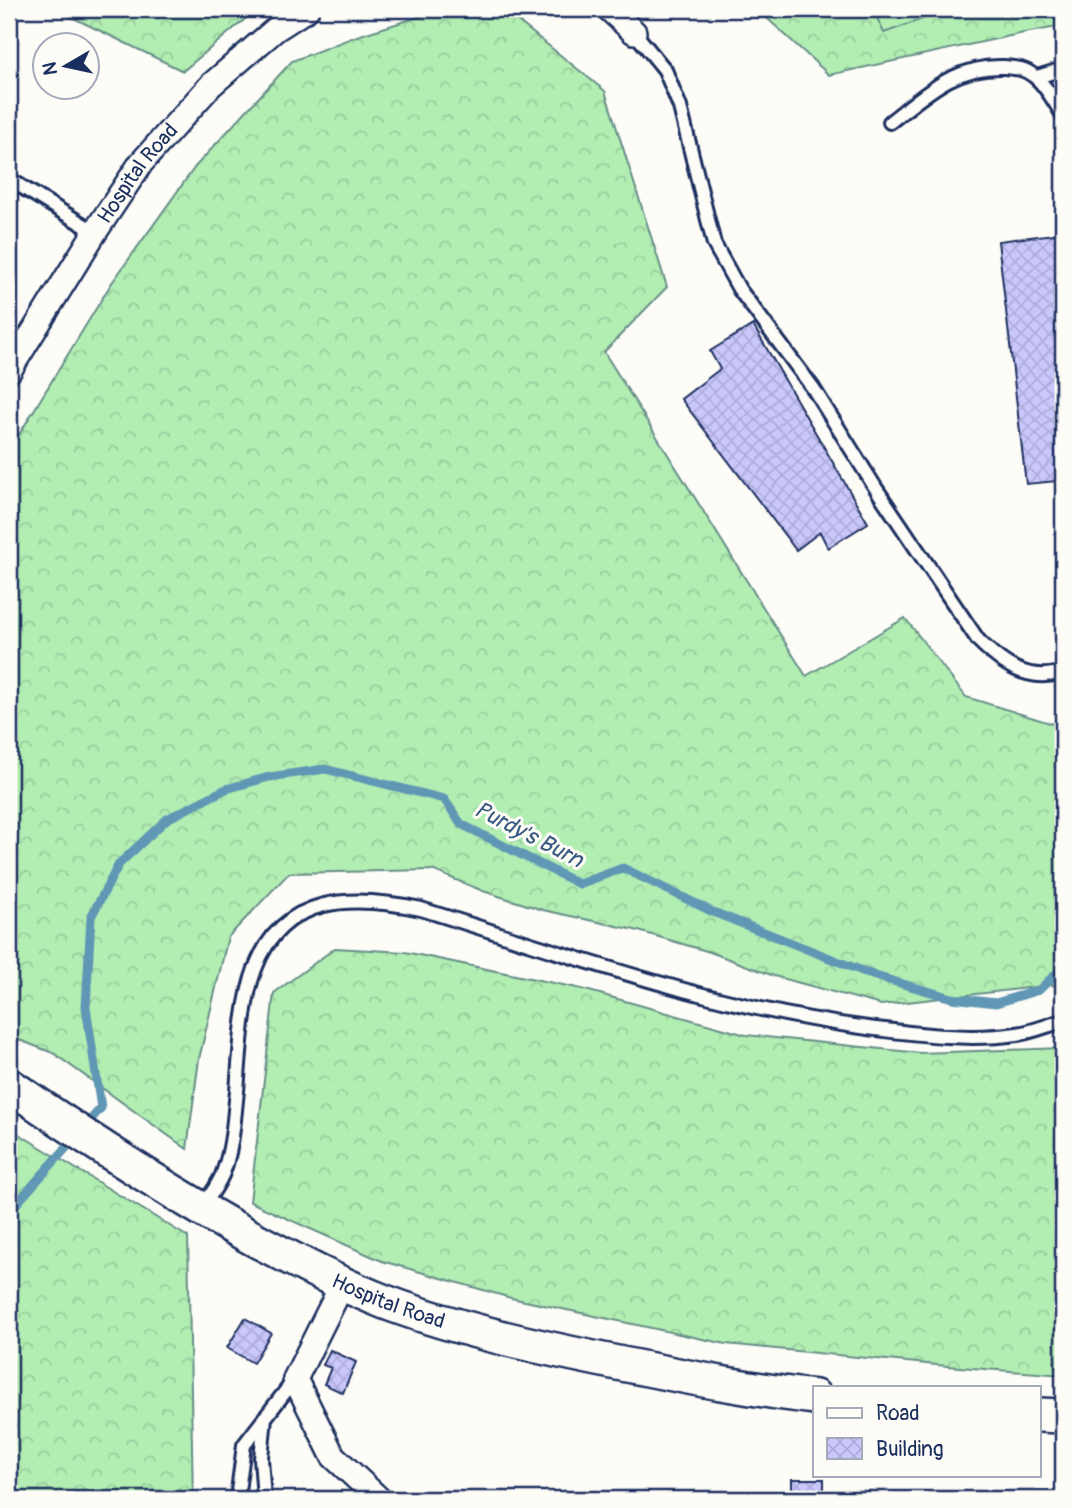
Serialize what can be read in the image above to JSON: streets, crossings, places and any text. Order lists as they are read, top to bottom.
{
  "streets": {
    "main road": ["Hospital Road"]
  },
  "water": ["Purdy's Burn"],
  "legend": ["Road", "Building"],
  "north": "left"
}
